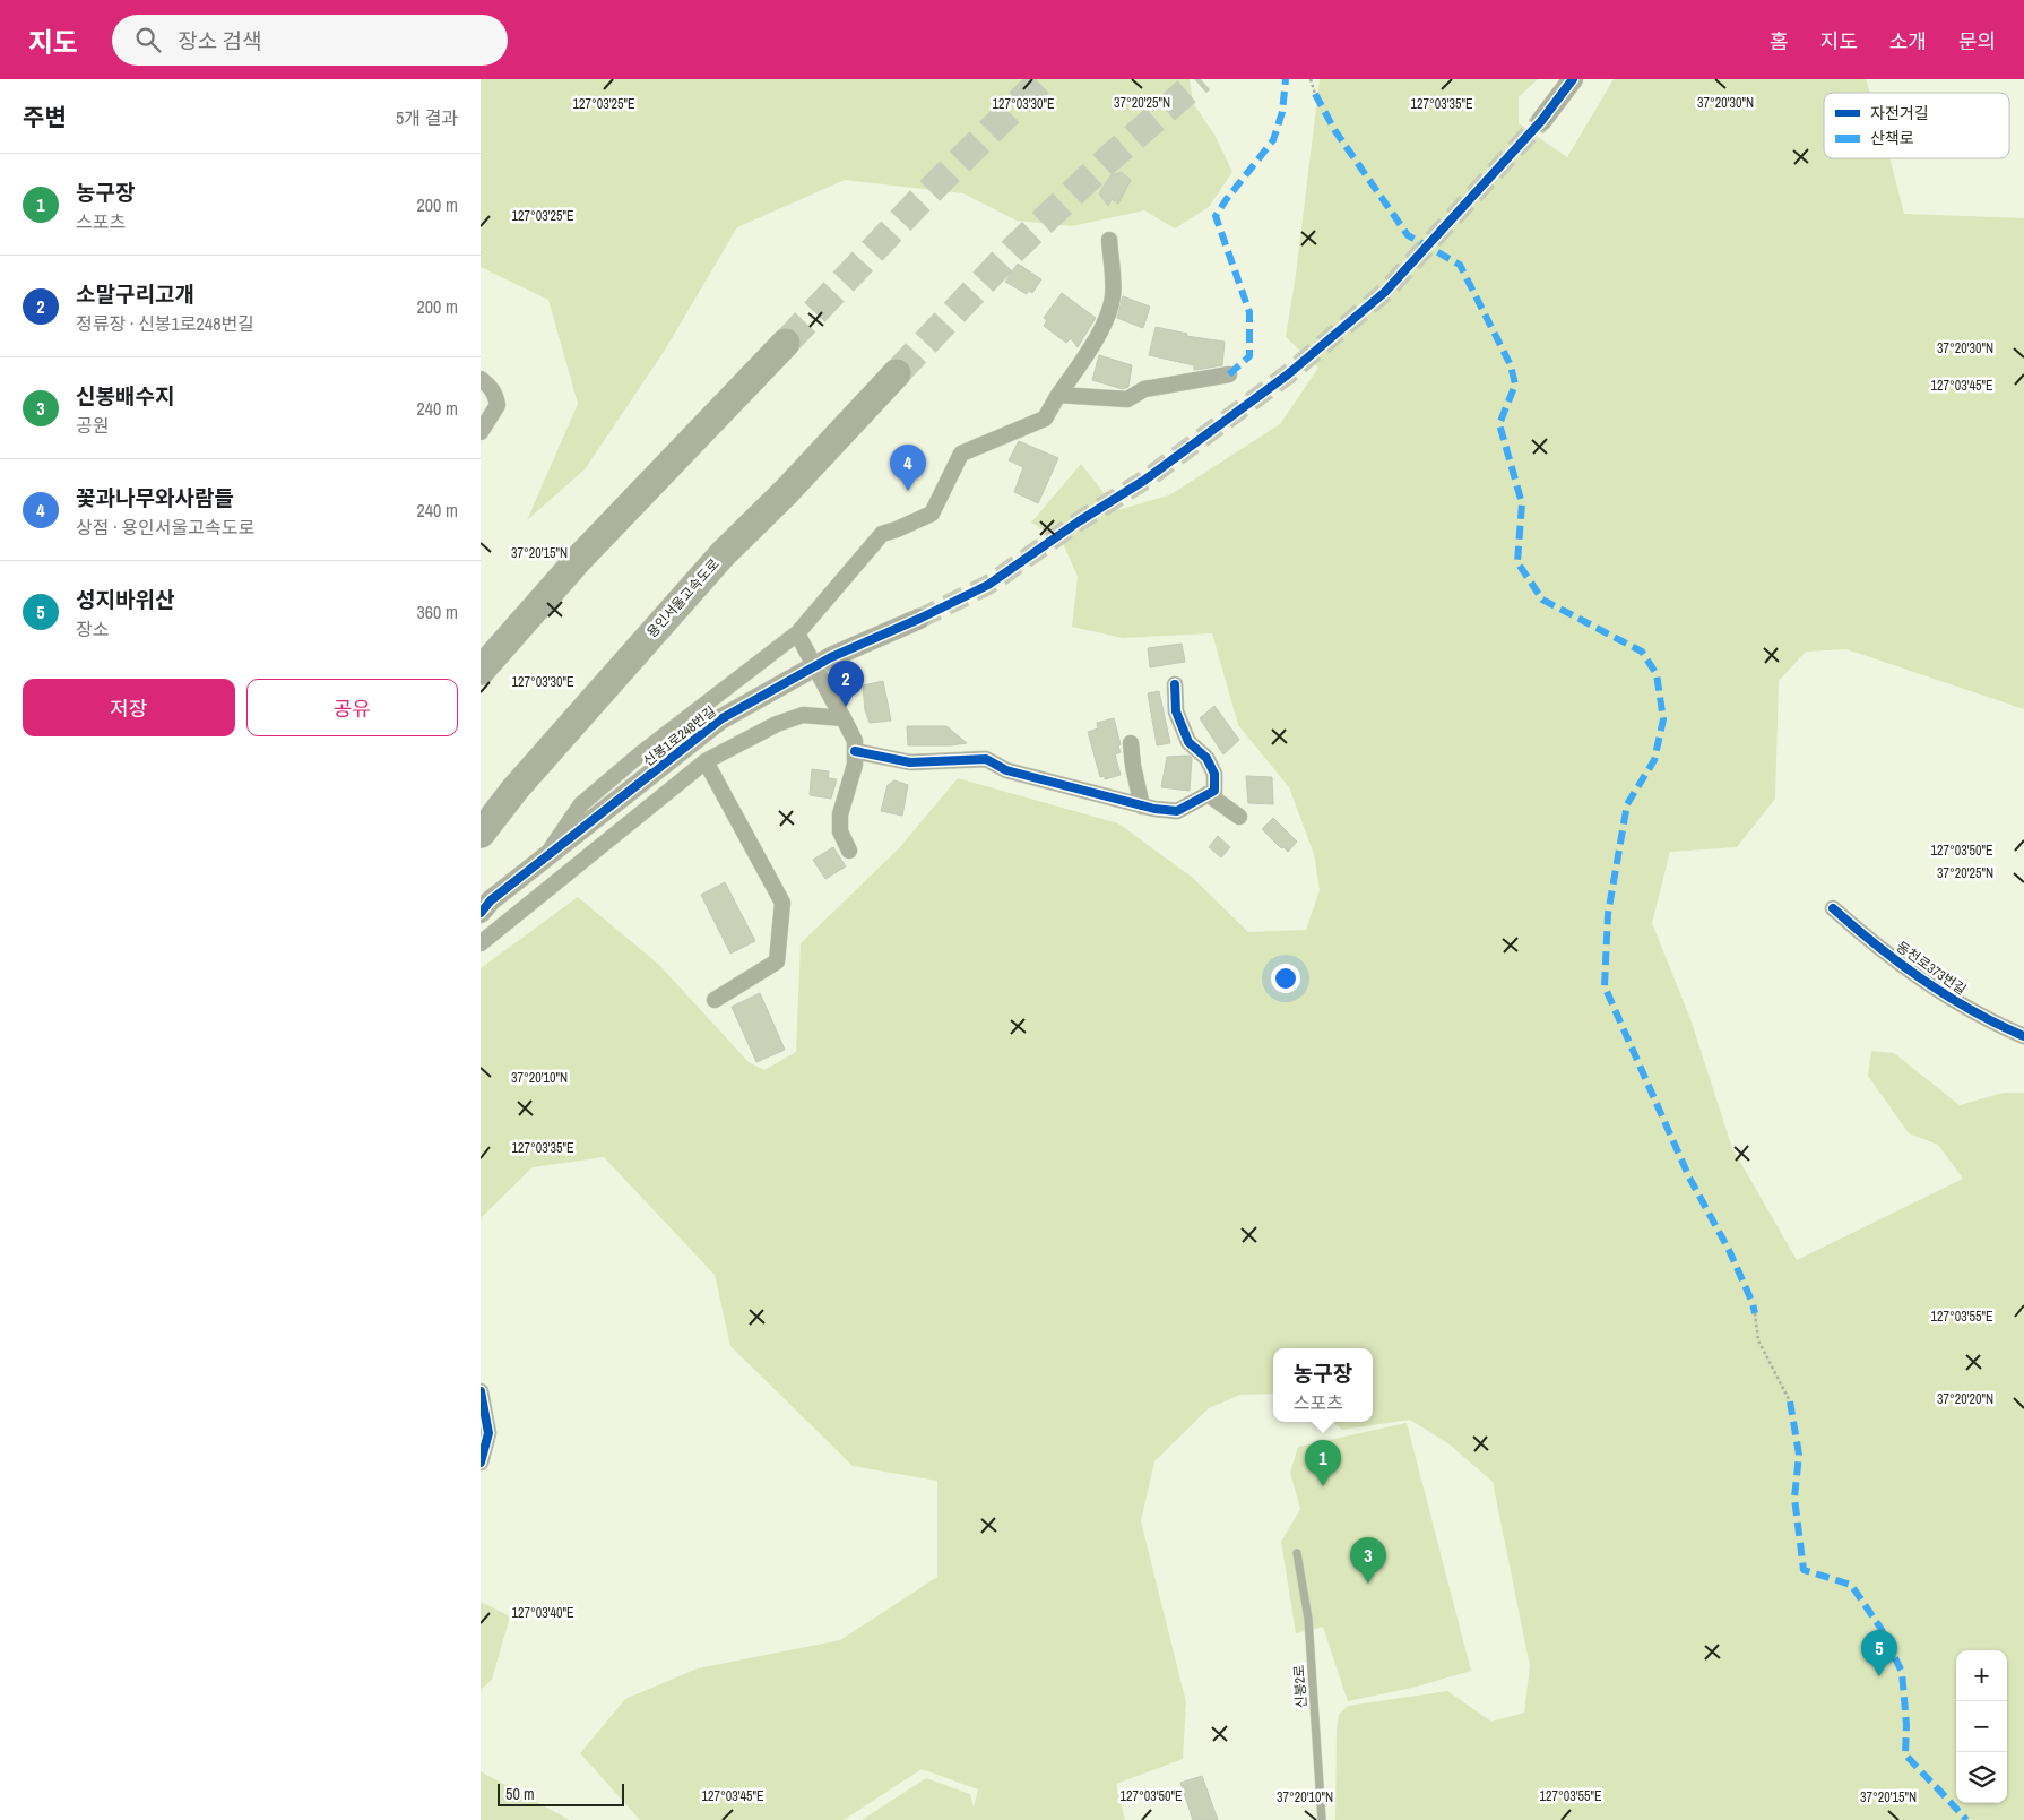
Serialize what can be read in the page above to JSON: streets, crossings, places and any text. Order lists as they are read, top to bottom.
{
  "streets": {
    "highway": ["용인서울고속도로"],
    "street": ["신봉1로248번길", "동천로373번길"],
    "lane": ["신봉2로"]
  },
  "legend": ["자전거길", "산책로"],
  "scale_bar": "50 m",
  "page": {
    "header": "지도",
    "search": "장소 검색",
    "nav": [
      "홈",
      "지도",
      "소개",
      "문의"
    ],
    "heading": ["주변", "5개 결과"],
    "list": [
      {
        "mark": "1",
        "name": "농구장",
        "note": "스포츠",
        "value": "200 m"
      },
      {
        "mark": "2",
        "name": "소말구리고개",
        "note": "정류장 · 신봉1로248번길",
        "value": "200 m"
      },
      {
        "mark": "3",
        "name": "신봉배수지",
        "note": "공원",
        "value": "240 m"
      },
      {
        "mark": "4",
        "name": "꽃과나무와사람들",
        "note": "상점 · 용인서울고속도로",
        "value": "240 m"
      },
      {
        "mark": "5",
        "name": "성지바위산",
        "note": "장소",
        "value": "360 m"
      }
    ],
    "pins": [
      "4",
      "2",
      "1",
      "3",
      "5"
    ],
    "buttons": ["저장", "공유"],
    "popup": ["농구장", "스포츠"],
    "map_buttons": ["+", "−"],
    "scale": "50 m"
  },
  "coordinates": [
    "37°20'25\"N",
    "37°20'30\"N",
    "127°03'25\"E",
    "127°03'30\"E",
    "127°03'35\"E",
    "127°03'45\"E",
    "37°20'15\"N",
    "127°03'50\"E",
    "37°20'10\"N",
    "127°03'55\"E",
    "37°20'20\"N",
    "127°03'40\"E"
  ]
}
